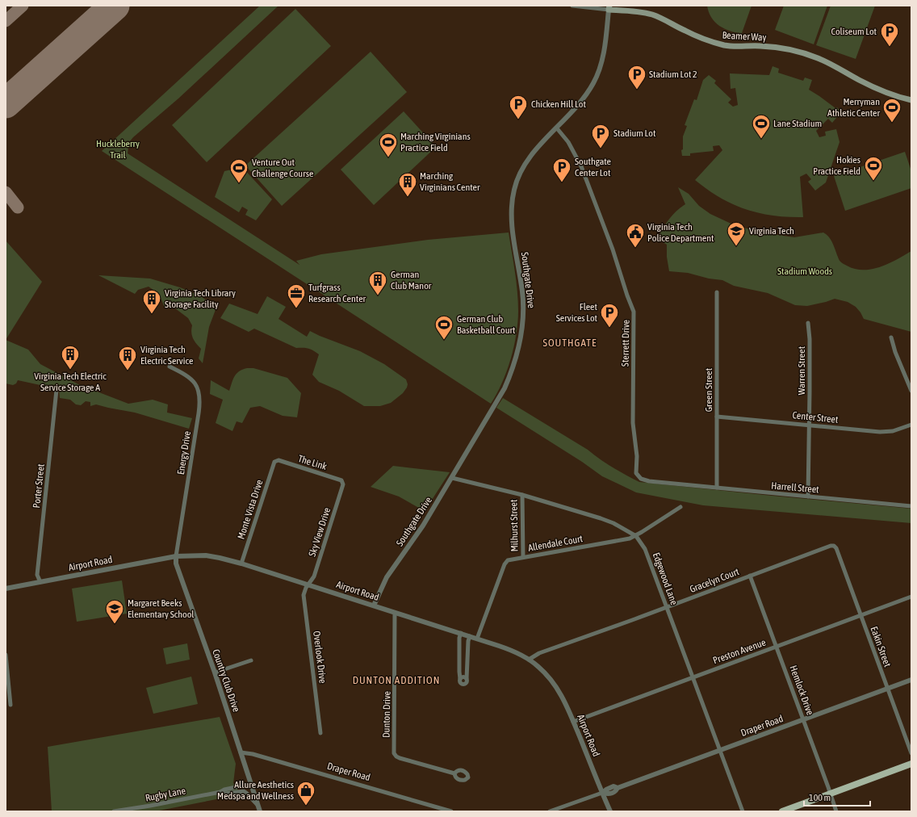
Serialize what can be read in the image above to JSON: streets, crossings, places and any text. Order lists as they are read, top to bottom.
{
  "streets": {
    "main road": ["Beamer Way"],
    "street": [
      "Southgate Drive",
      "Sterrett Drive",
      "Warren Street",
      "Green Street",
      "Center Street",
      "Energy Drive",
      "The Link",
      "Porter Street",
      "Harrell Street",
      "Monte Vista Drive",
      "Milhurst Street",
      "Sky View Drive",
      "Allendale Court",
      "Airport Road",
      "Edgewood Lane",
      "Gracelyn Court",
      "Eakin Street",
      "Preston Avenue",
      "Overlook Drive",
      "Country Club Drive",
      "Hemlock Drive",
      "Dunton Drive",
      "Draper Road",
      "Rugby Lane"
    ]
  },
  "crossings": [
    ["Beamer Way", "Southgate Drive"],
    ["Southgate Drive", "Sterrett Drive"],
    ["Southgate Drive", "Airport Road"],
    ["Southgate Drive", "Edgewood Lane"],
    ["Sterrett Drive", "Harrell Street"],
    ["Warren Street", "Center Street"],
    ["Warren Street", "Harrell Street"],
    ["Green Street", "Center Street"],
    ["Green Street", "Harrell Street"],
    ["Energy Drive", "Airport Road"],
    ["Energy Drive", "Country Club Drive"],
    ["The Link", "Monte Vista Drive"],
    ["The Link", "Sky View Drive"],
    ["Porter Street", "Airport Road"],
    ["Monte Vista Drive", "Airport Road"],
    ["Milhurst Street", "Allendale Court"],
    ["Milhurst Street", "Edgewood Lane"],
    ["Sky View Drive", "Airport Road"],
    ["Sky View Drive", "Overlook Drive"],
    ["Allendale Court", "Airport Road"],
    ["Allendale Court", "Edgewood Lane"],
    ["Airport Road", "Gracelyn Court"],
    ["Airport Road", "Preston Avenue"],
    ["Airport Road", "Overlook Drive"],
    ["Airport Road", "Country Club Drive"],
    ["Airport Road", "Dunton Drive"],
    ["Airport Road", "Draper Road"],
    ["Edgewood Lane", "Gracelyn Court"],
    ["Edgewood Lane", "Preston Avenue"],
    ["Edgewood Lane", "Draper Road"],
    ["Gracelyn Court", "Eakin Street"],
    ["Gracelyn Court", "Hemlock Drive"],
    ["Eakin Street", "Preston Avenue"],
    ["Eakin Street", "Draper Road"],
    ["Preston Avenue", "Hemlock Drive"],
    ["Country Club Drive", "Draper Road"],
    ["Country Club Drive", "Rugby Lane"],
    ["Hemlock Drive", "Draper Road"]
  ],
  "districts": ["SOUTHGATE", "DUNTON ADDITION"],
  "parks": ["Huckleberry Trail", "Stadium Woods"],
  "places": {
    "parking": [
      "Coliseum Lot",
      "Stadium Lot 2",
      "Chicken Hill Lot",
      "Stadium Lot",
      "Southgate Center Lot",
      "Fleet Services Lot"
    ],
    "sports": [
      "Merryman Athletic Center",
      "Lane Stadium",
      "Marching Virginians Practice Field",
      "Hokies Practice Field",
      "Venture Out Challenge Course",
      "German Club Basketball Court"
    ],
    "building": [
      "Marching Virginians Center",
      "German Club Manor",
      "Virginia Tech Library Storage Facility",
      "Virginia Tech Electric Service Storage A",
      "Virginia Tech Electric Service"
    ],
    "school or university": ["Virginia Tech", "Margaret Beeks Elementary School"],
    "public building": ["Virginia Tech Police Department"],
    "office": ["Turfgrass Research Center"],
    "shop": ["Allure Aesthetics Medspa and Wellness"]
  },
  "scale_bar": "100 m"
}
